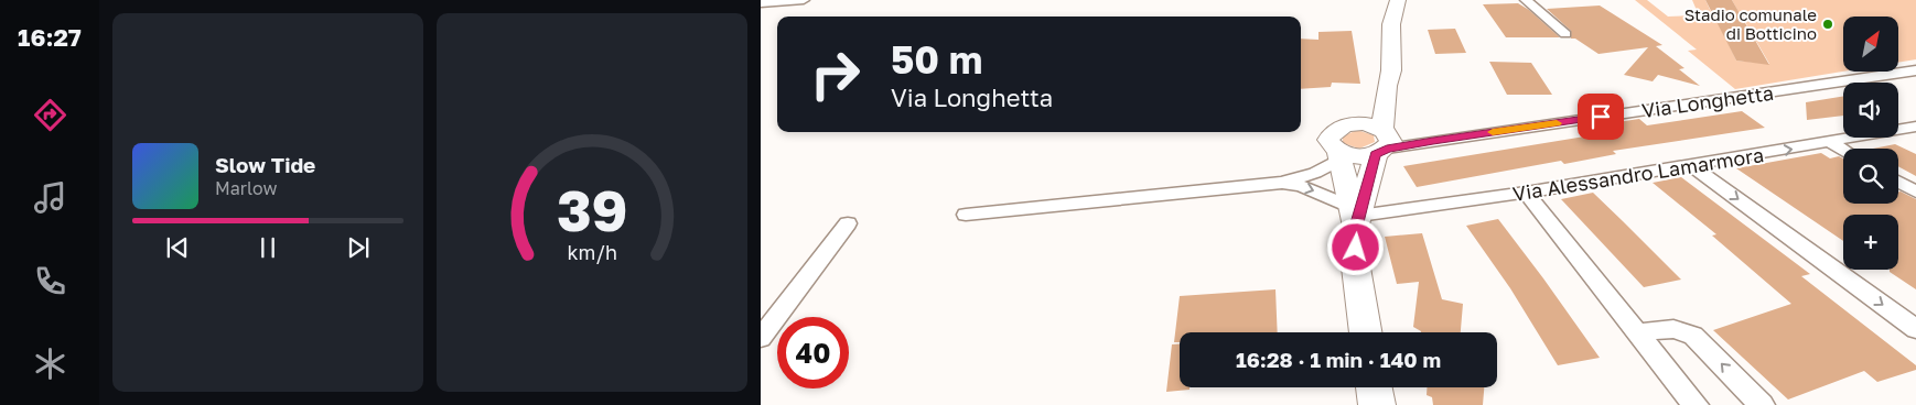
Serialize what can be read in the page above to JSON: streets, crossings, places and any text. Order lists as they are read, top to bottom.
{
  "streets": {
    "street": ["Via Longhetta", "Via Alessandro Lamarmora"]
  },
  "places": ["Stadio comunale di Botticino"],
  "north": "top right",
  "page": {
    "tabs": "16:27",
    "map_buttons": "+",
    "turn": ["50 m", "Via Longhetta"],
    "song": ["Slow Tide", "Marlow"],
    "limit": "40",
    "trip": "16:28 · 1 min · 140 m",
    "gauge": ["39", "km/h"]
  }
}
